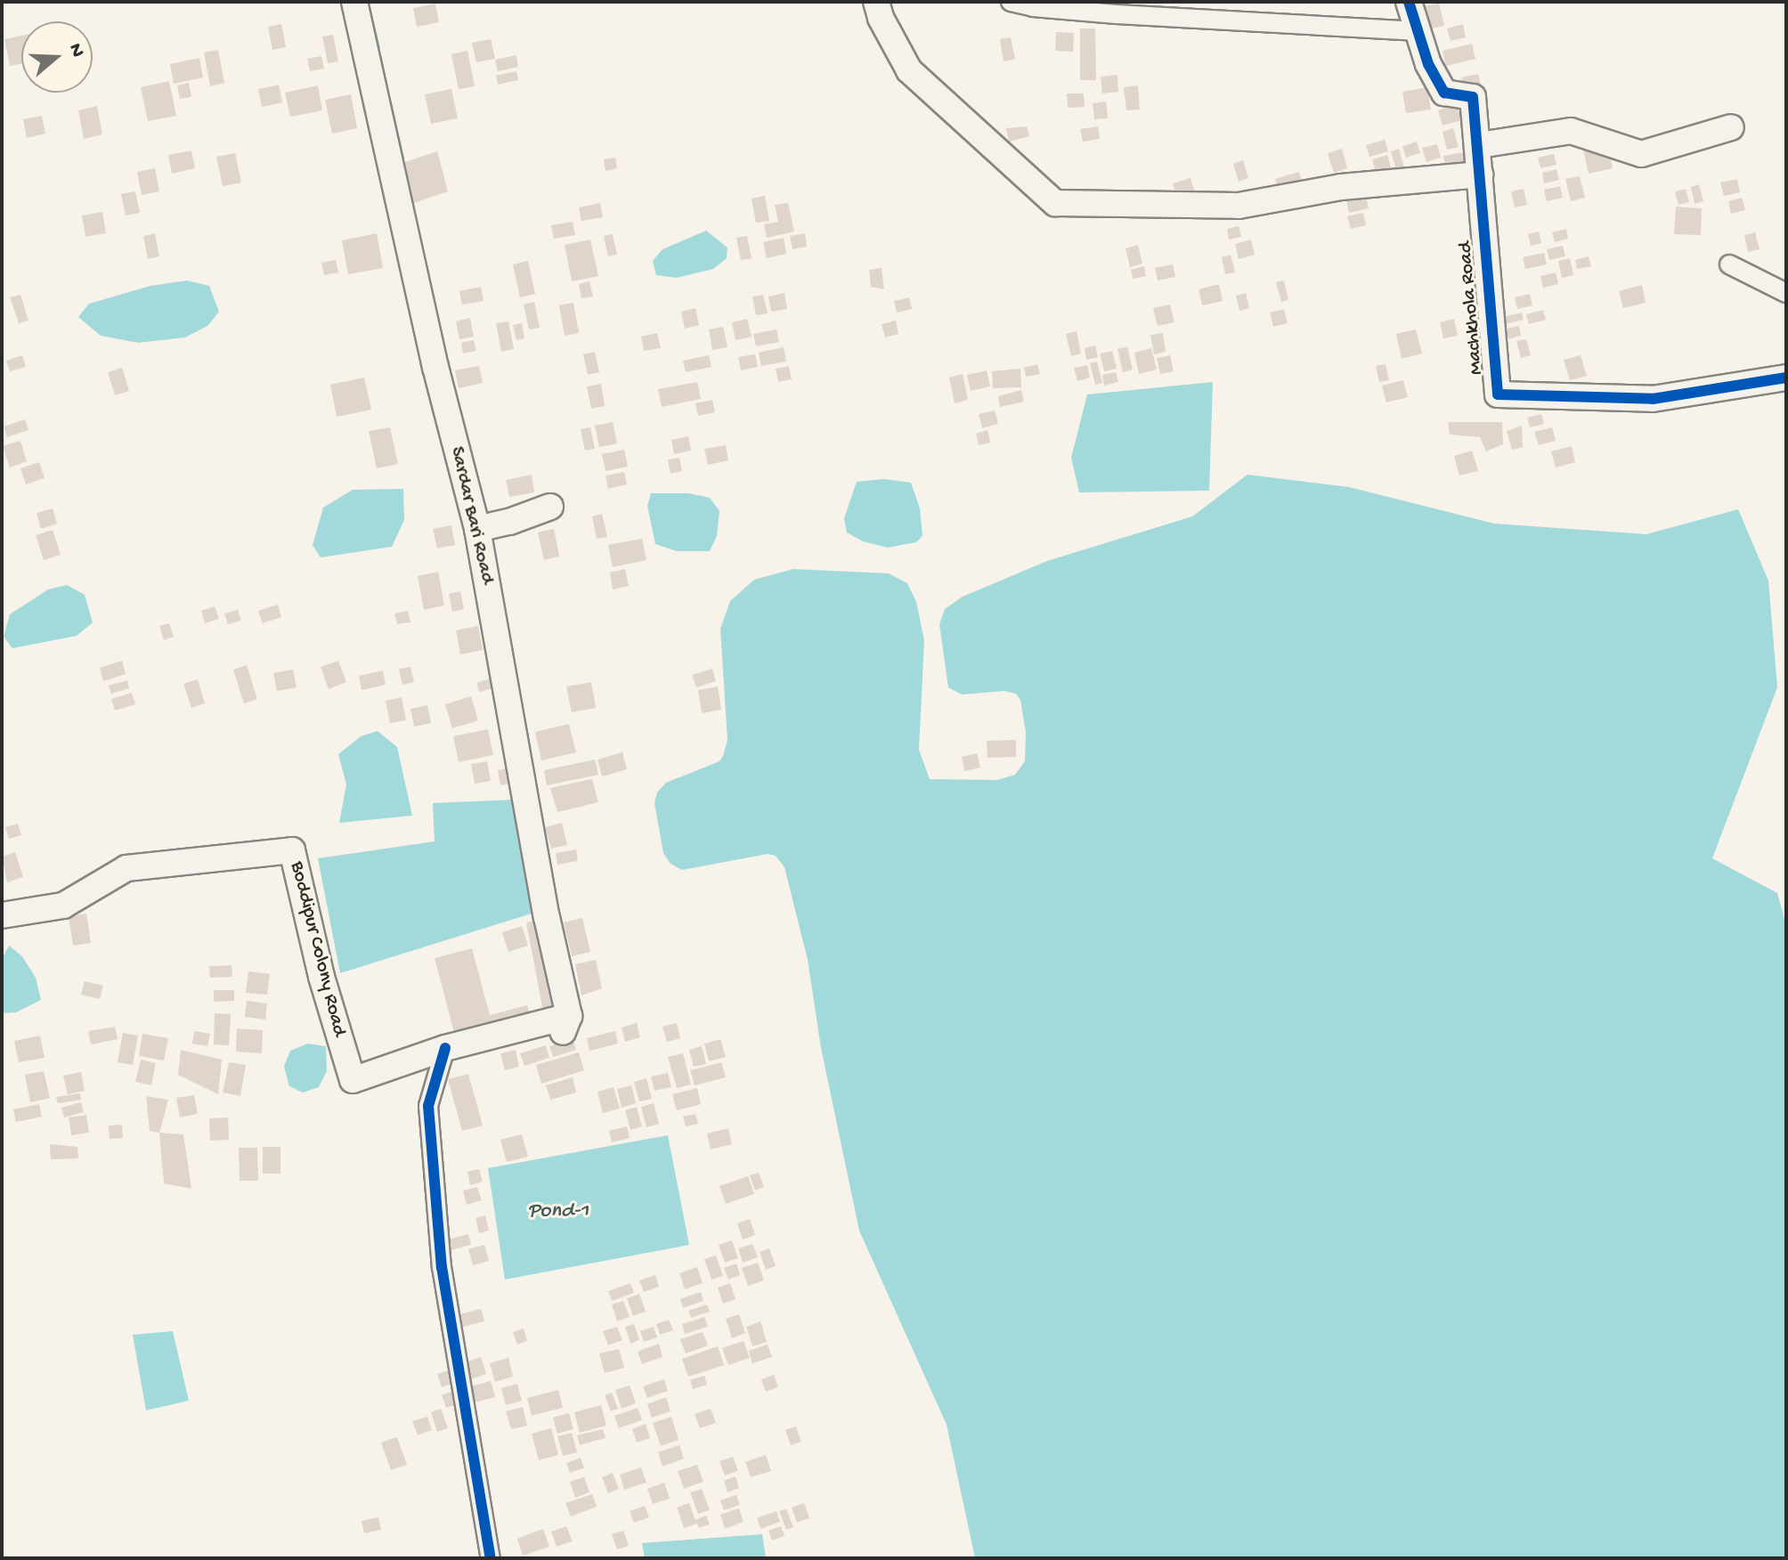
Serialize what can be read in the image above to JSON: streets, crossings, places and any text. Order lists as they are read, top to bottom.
{
  "streets": {
    "main road": ["Machkhola Road", "Sardar Bari Road", "Boddipur Colony Road"]
  },
  "crossings": [
    ["Sardar Bari Road", "Boddipur Colony Road"]
  ],
  "water": ["Pond-1"],
  "north": "right"
}
